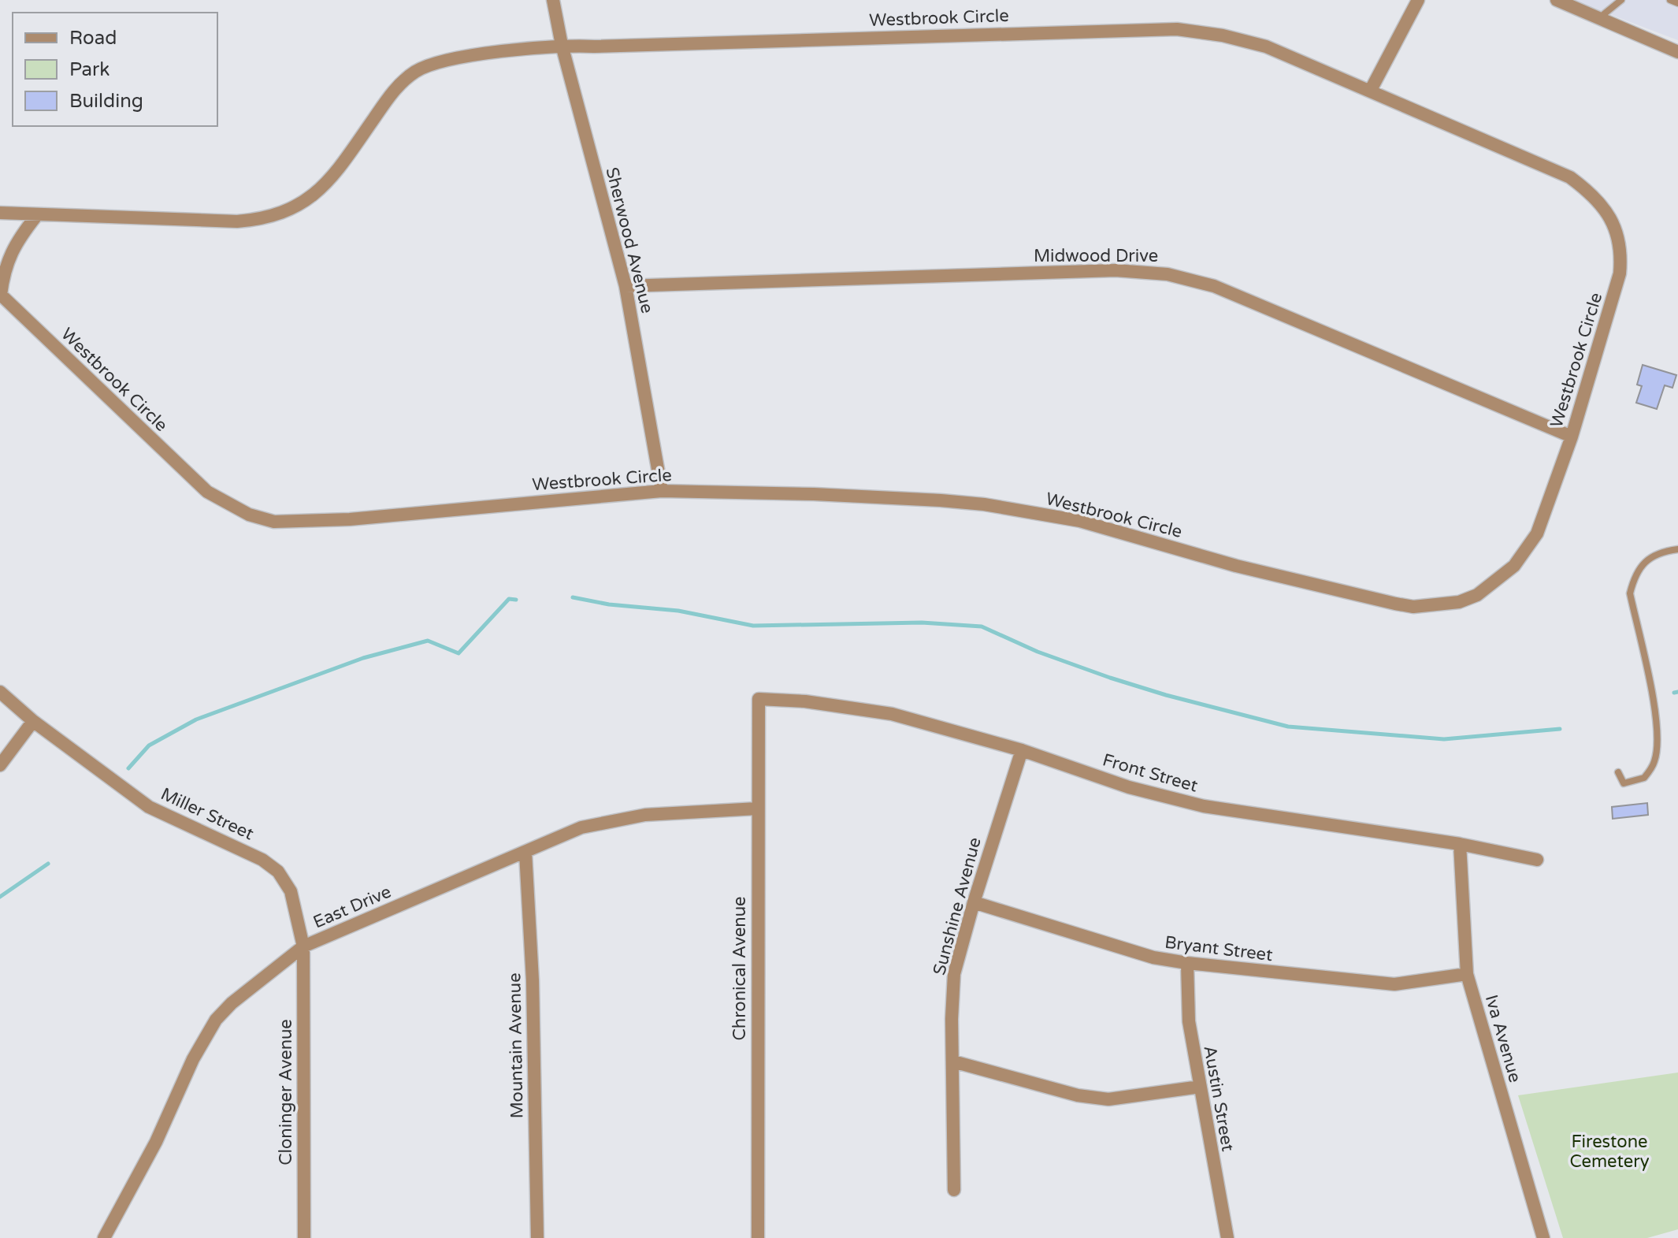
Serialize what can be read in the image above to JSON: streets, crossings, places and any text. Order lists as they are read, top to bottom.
{
  "streets": {
    "street": [
      "Westbrook Circle",
      "Sherwood Avenue",
      "Midwood Drive",
      "Front Street",
      "Miller Street",
      "Sunshine Avenue",
      "East Drive",
      "Bryant Street",
      "Chronical Avenue",
      "Iva Avenue",
      "Mountain Avenue",
      "Cloninger Avenue",
      "Austin Street"
    ]
  },
  "crossings": [
    ["Westbrook Circle", "Sherwood Avenue"],
    ["Westbrook Circle", "Midwood Drive"],
    ["Sherwood Avenue", "Midwood Drive"],
    ["Front Street", "Sunshine Avenue"],
    ["Front Street", "Chronical Avenue"],
    ["Front Street", "Iva Avenue"],
    ["Miller Street", "East Drive"],
    ["Miller Street", "Cloninger Avenue"],
    ["Sunshine Avenue", "Bryant Street"],
    ["East Drive", "Chronical Avenue"],
    ["East Drive", "Mountain Avenue"],
    ["East Drive", "Cloninger Avenue"],
    ["Bryant Street", "Iva Avenue"],
    ["Bryant Street", "Austin Street"]
  ],
  "parks": ["Firestone Cemetery"],
  "legend": ["Road", "Park", "Building"]
}
